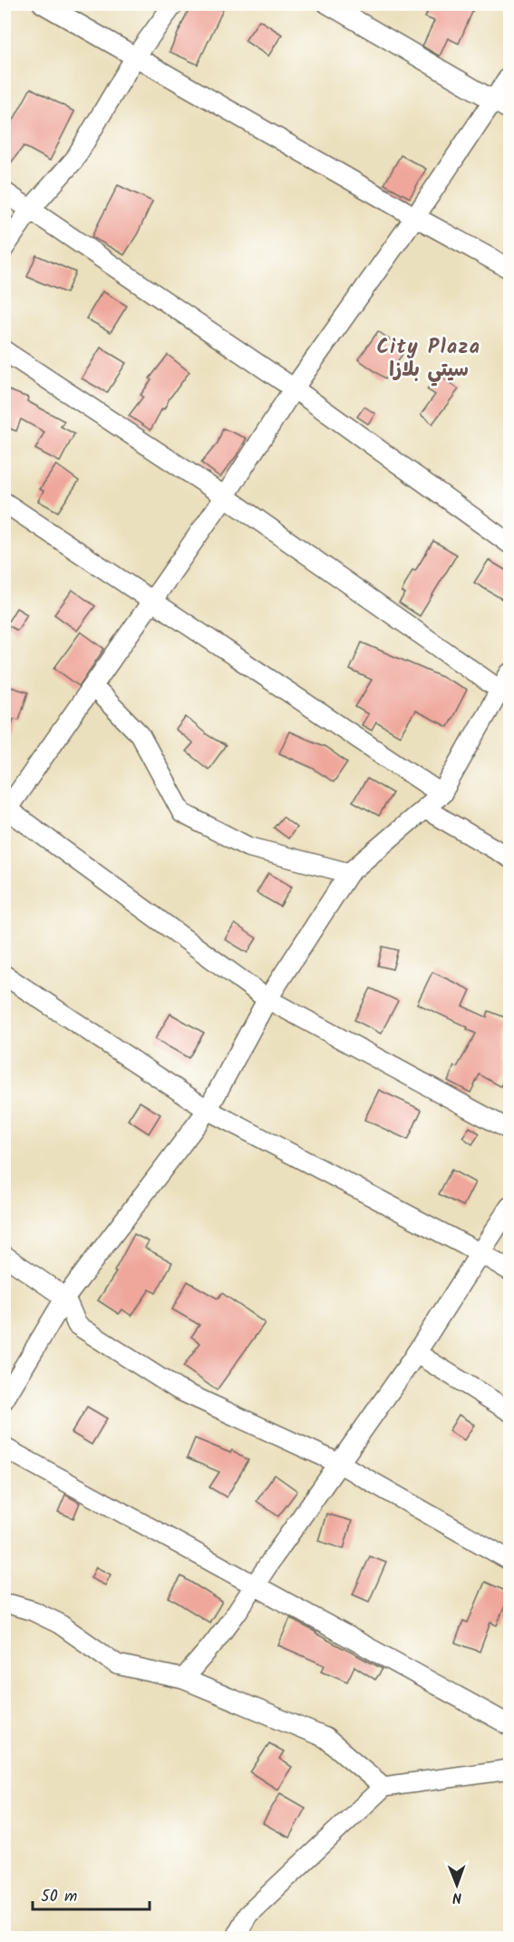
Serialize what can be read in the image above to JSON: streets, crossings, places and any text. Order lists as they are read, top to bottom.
{
  "districts": ["City Plaza سيتي بلازا"],
  "scale_bar": "50 m",
  "north": "bottom"
}
